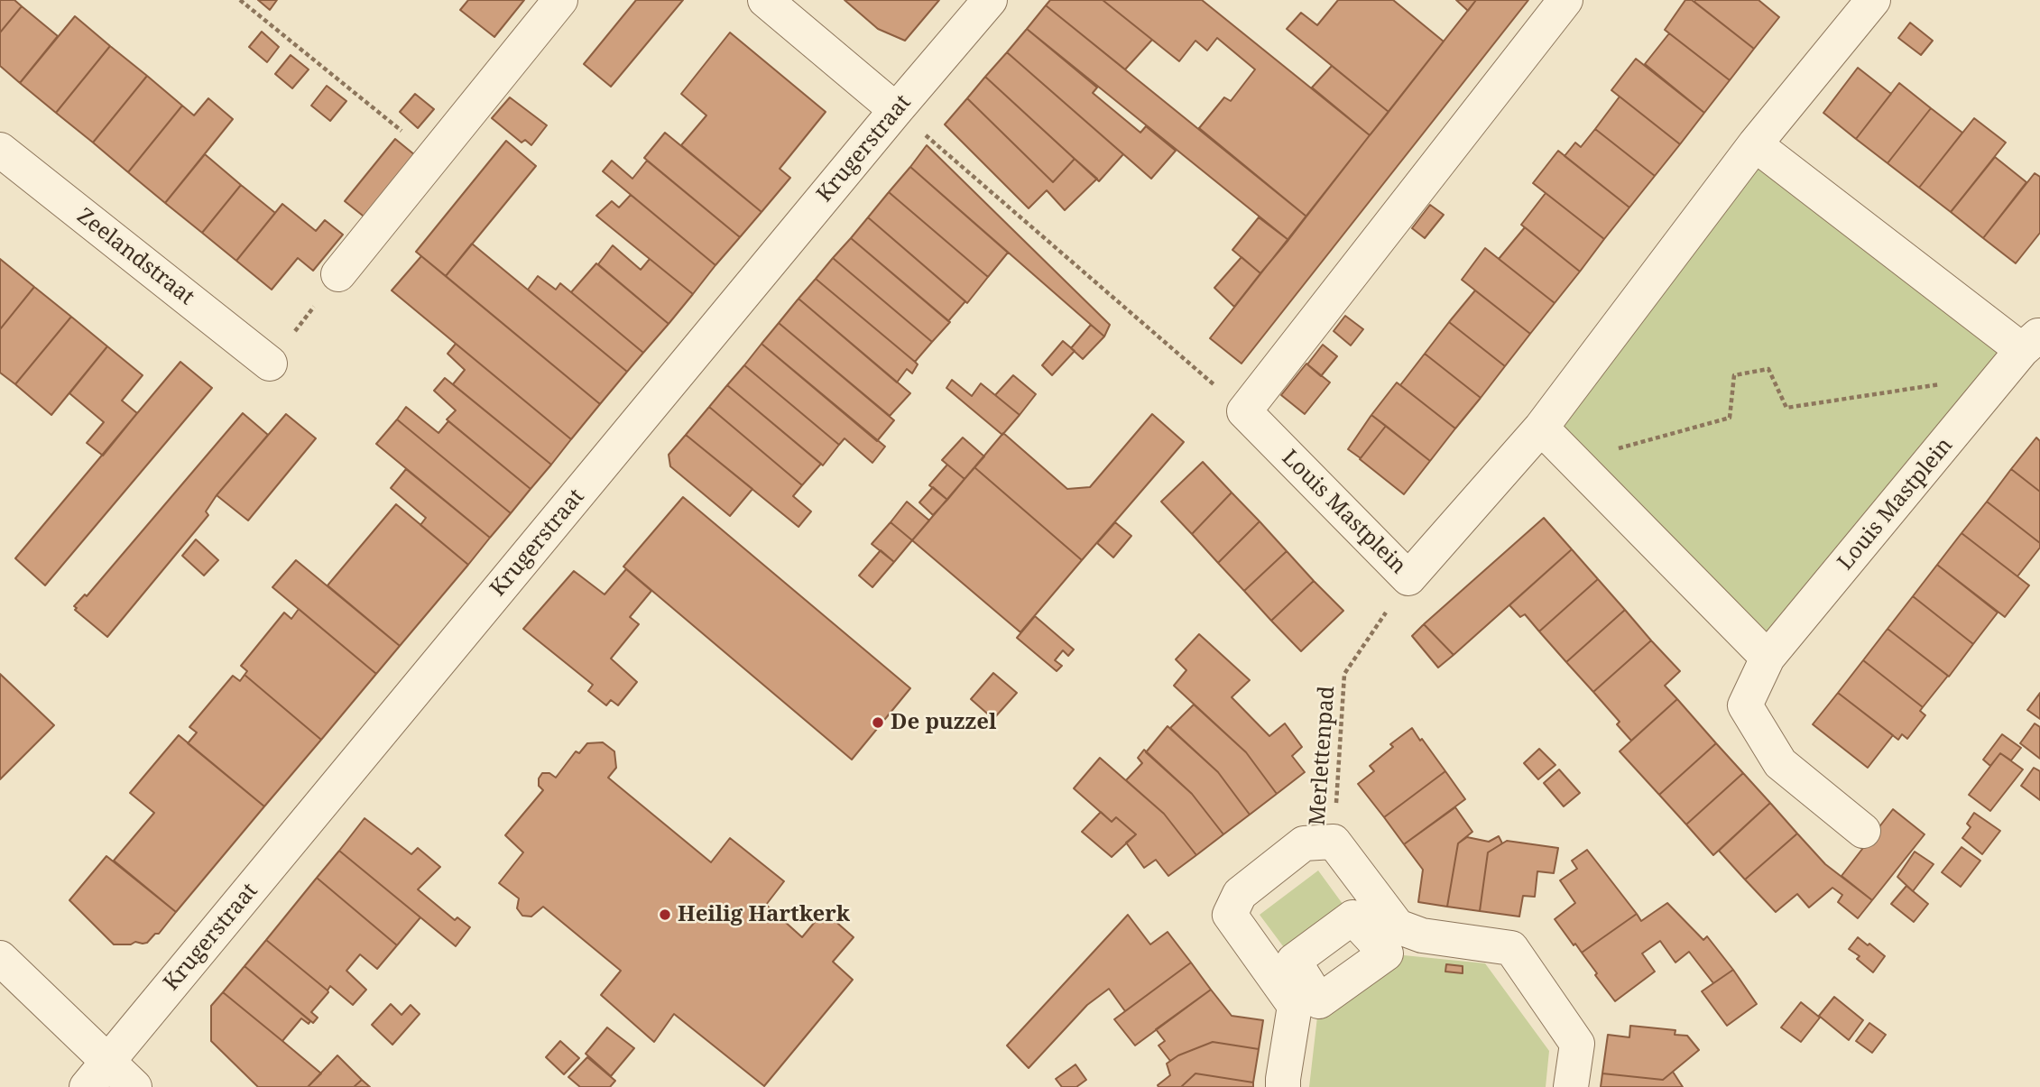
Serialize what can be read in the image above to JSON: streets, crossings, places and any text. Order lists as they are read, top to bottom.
{
  "streets": {
    "street": ["Krugerstraat", "Zeelandstraat", "Louis Mastplein"],
    "path": ["Merlettenpad"]
  },
  "crossings": [
    ["Louis Mastplein", "Merlettenpad"]
  ],
  "places": ["De puzzel", "Heilig Hartkerk"]
}
